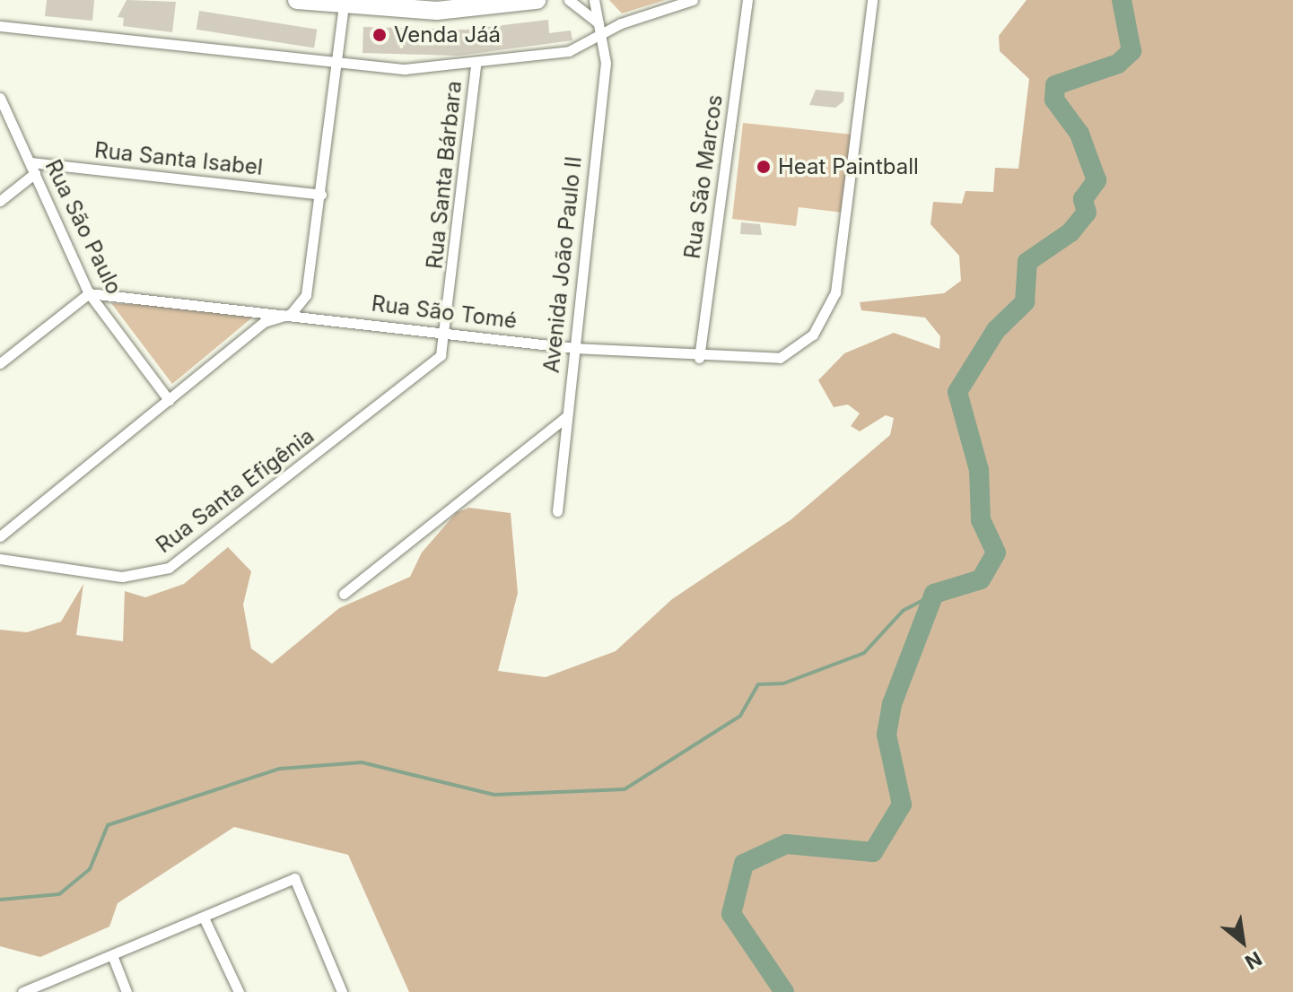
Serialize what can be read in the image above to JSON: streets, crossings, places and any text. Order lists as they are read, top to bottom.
{
  "streets": {
    "street": [
      "Rua Santa Isabel",
      "Rua Santa Bárbara",
      "Rua São Marcos",
      "Rua São Paulo",
      "Avenida João Paulo II",
      "Rua São Tomé",
      "Rua Santa Efigênia"
    ]
  },
  "crossings": [
    ["Rua Santa Isabel", "Rua São Paulo"],
    ["Rua Santa Bárbara", "Rua São Tomé"],
    ["Rua Santa Bárbara", "Rua Santa Efigênia"],
    ["Rua São Marcos", "Rua São Tomé"],
    ["Rua São Paulo", "Rua São Tomé"],
    ["Avenida João Paulo II", "Rua São Tomé"],
    ["Rua São Tomé", "Rua Santa Efigênia"]
  ],
  "places": ["Venda Jáá", "Heat Paintball"],
  "north": "bottom right"
}
